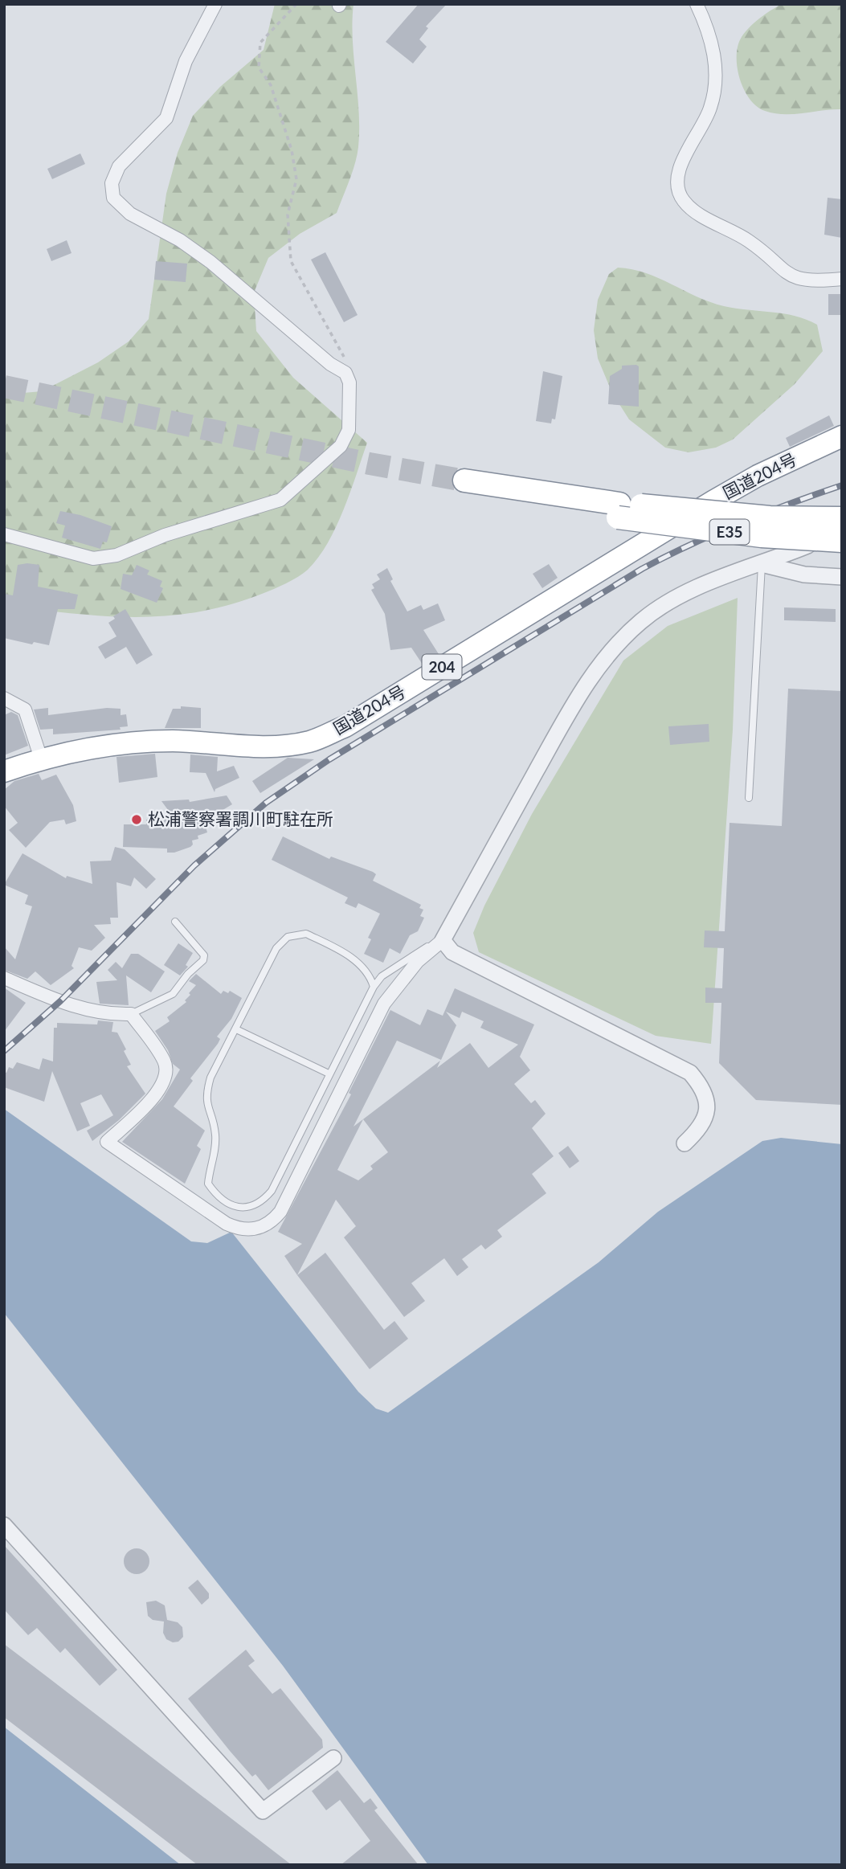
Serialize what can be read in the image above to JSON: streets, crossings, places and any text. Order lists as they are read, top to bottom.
{
  "streets": {
    "highway": ["国道204号", "E35", "204"]
  },
  "places": ["松浦警察署調川町駐在所"]
}
